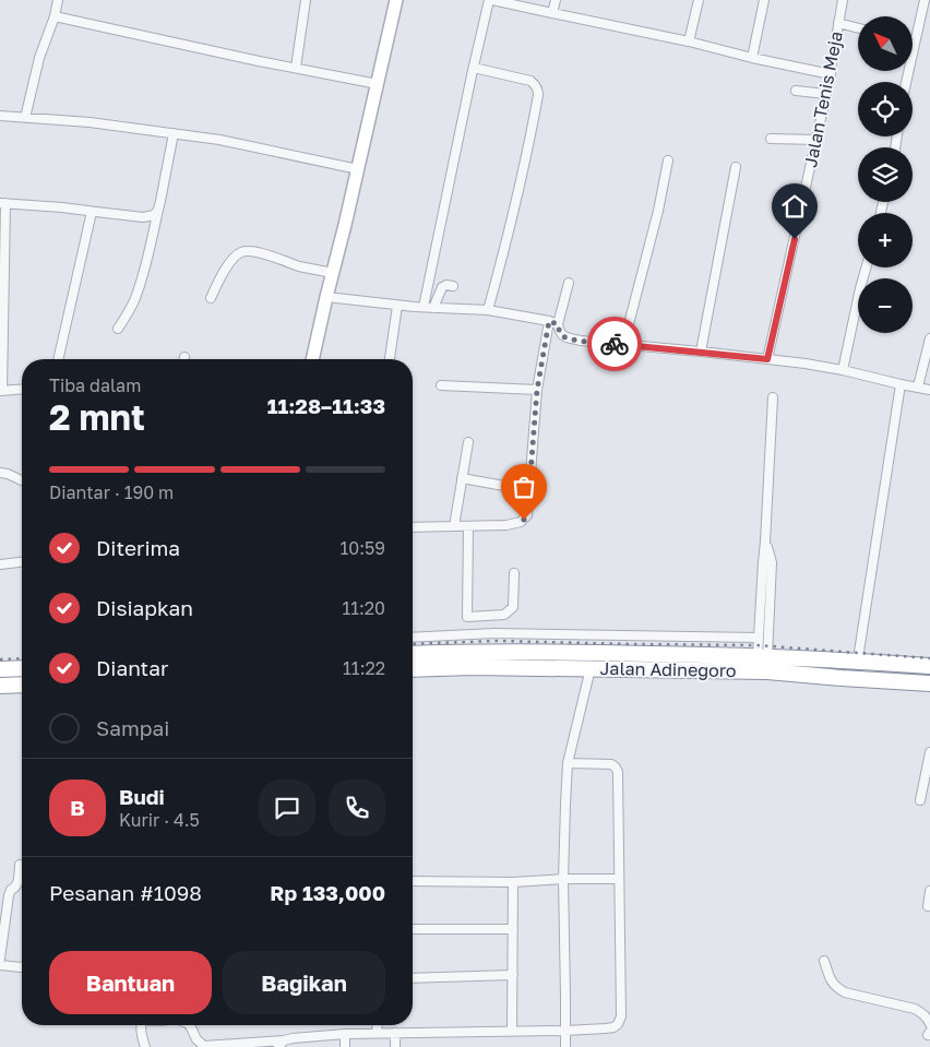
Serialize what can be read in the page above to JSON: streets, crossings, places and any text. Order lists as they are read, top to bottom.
{
  "streets": {
    "highway": ["Jalan Adinegoro"],
    "street": ["Jalan Tenis Meja"]
  },
  "north": "top left",
  "page": {
    "map_buttons": ["+", "−"],
    "heading": ["2 mnt", "Tiba dalam", "11:28–11:33"],
    "panel": [
      "Budi",
      "Kurir · 4.5",
      "Pesanan #1098",
      "Rp 133,000"
    ],
    "bar": "Diantar · 190 m",
    "list": [
      ["Diterima", "10:59"],
      ["Disiapkan", "11:20"],
      ["Diantar", "11:22"],
      "Sampai"
    ],
    "round": "B",
    "buttons": ["Bantuan", "Bagikan"]
  }
}
